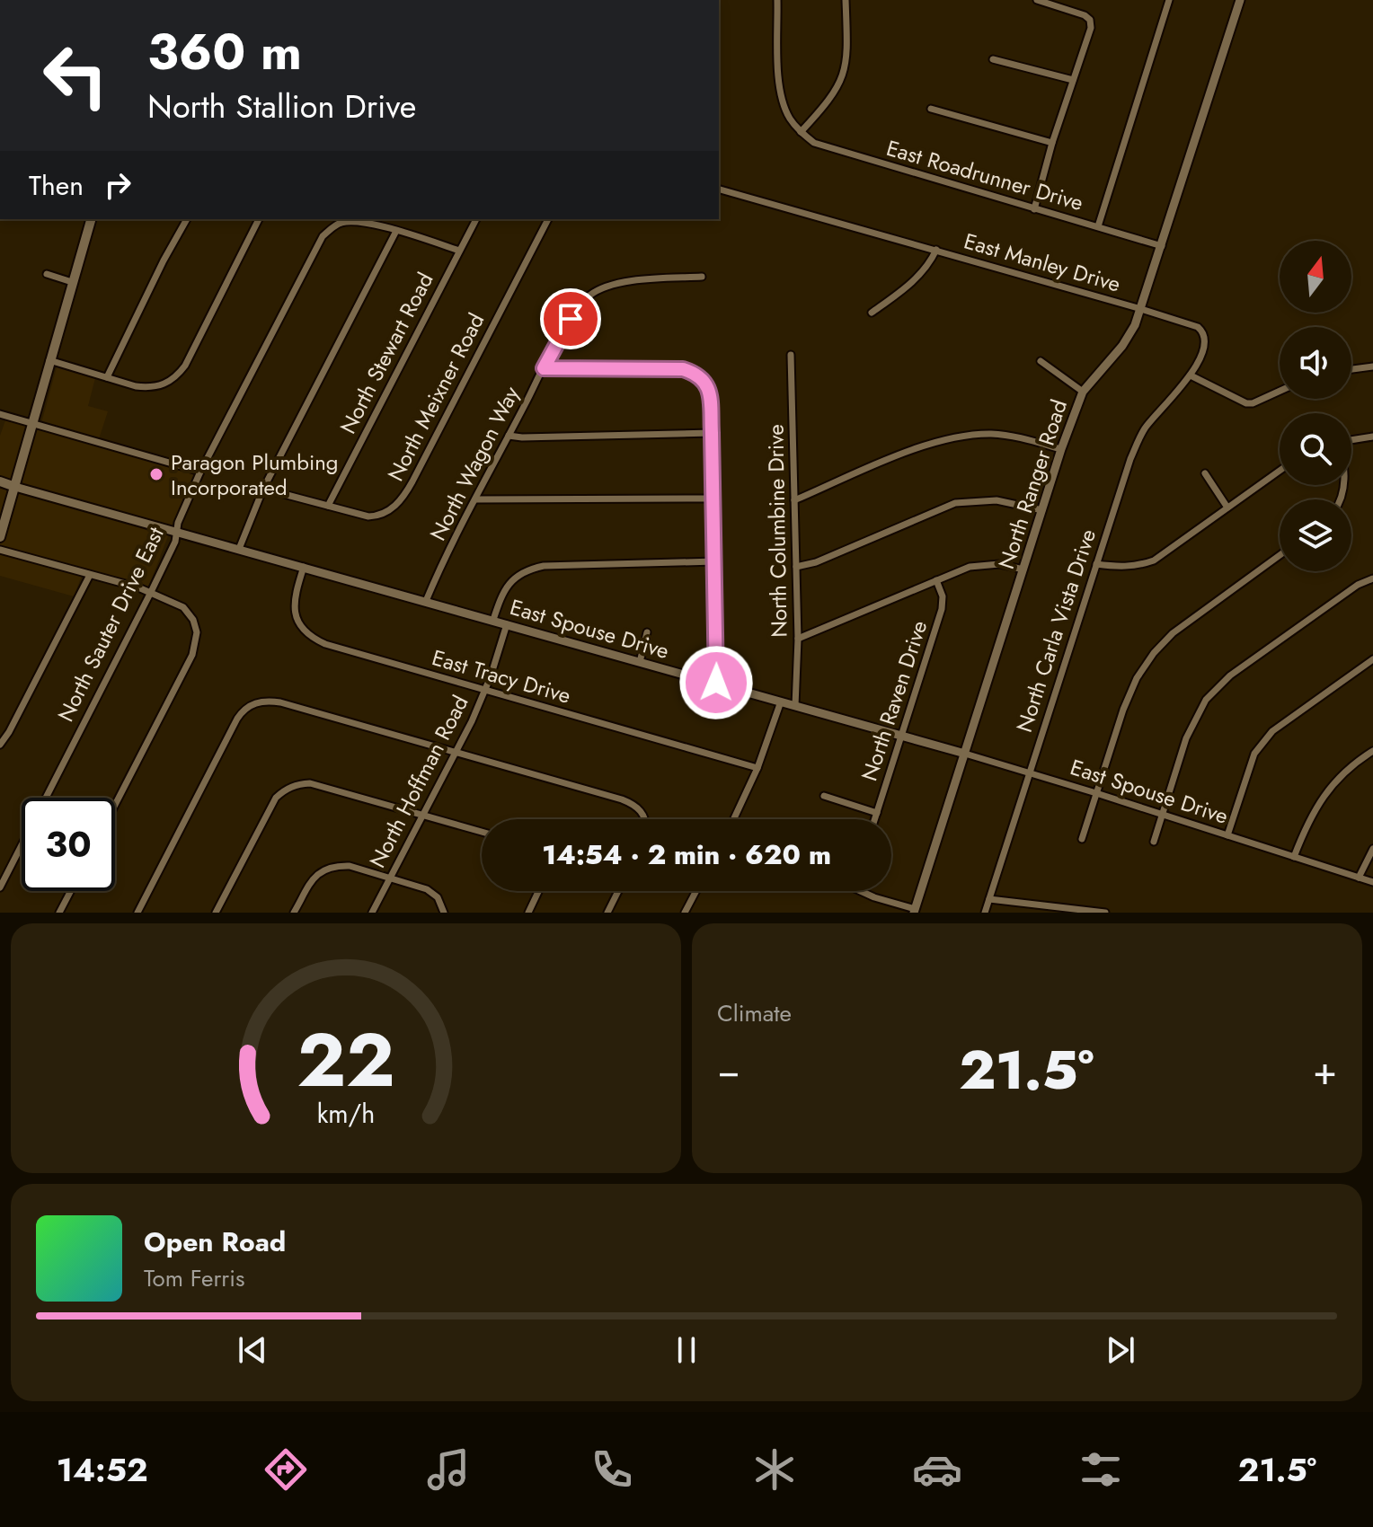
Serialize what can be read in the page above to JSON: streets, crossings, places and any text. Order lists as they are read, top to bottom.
{
  "streets": {
    "main road": ["East Spouse Drive"],
    "street": [
      "East Roadrunner Drive",
      "East Manley Drive",
      "North Stewart Road",
      "North Meixner Road",
      "North Wagon Way",
      "North Ranger Road",
      "North Columbine Drive",
      "North Sauter Drive East",
      "North Carla Vista Drive",
      "East Tracy Drive",
      "North Raven Drive",
      "North Hoffman Road"
    ]
  },
  "crossings": [
    ["East Roadrunner Drive", "North Ranger Road"],
    ["East Manley Drive", "North Ranger Road"],
    ["East Manley Drive", "North Carla Vista Drive"],
    ["North Stewart Road", "North Meixner Road"],
    ["North Stewart Road", "North Sauter Drive East"],
    ["North Wagon Way", "East Spouse Drive"],
    ["North Ranger Road", "East Spouse Drive"],
    ["North Columbine Drive", "East Spouse Drive"],
    ["North Sauter Drive East", "East Spouse Drive"],
    ["East Spouse Drive", "North Carla Vista Drive"],
    ["East Spouse Drive", "East Tracy Drive"],
    ["East Spouse Drive", "North Raven Drive"],
    ["East Spouse Drive", "North Hoffman Road"],
    ["East Tracy Drive", "North Hoffman Road"]
  ],
  "places": ["Paragon Plumbing Incorporated"],
  "north": "top",
  "page": {
    "turn": ["360 m", "North Stallion Drive"],
    "then": "Then",
    "limit": "30",
    "trip": "14:54 · 2 min · 620 m",
    "tile": "Climate",
    "heat": ["−", "21.5°", "+"],
    "song": ["Open Road", "Tom Ferris"],
    "tabs": ["14:52", "21.5°"],
    "gauge": ["22", "km/h"]
  }
}
